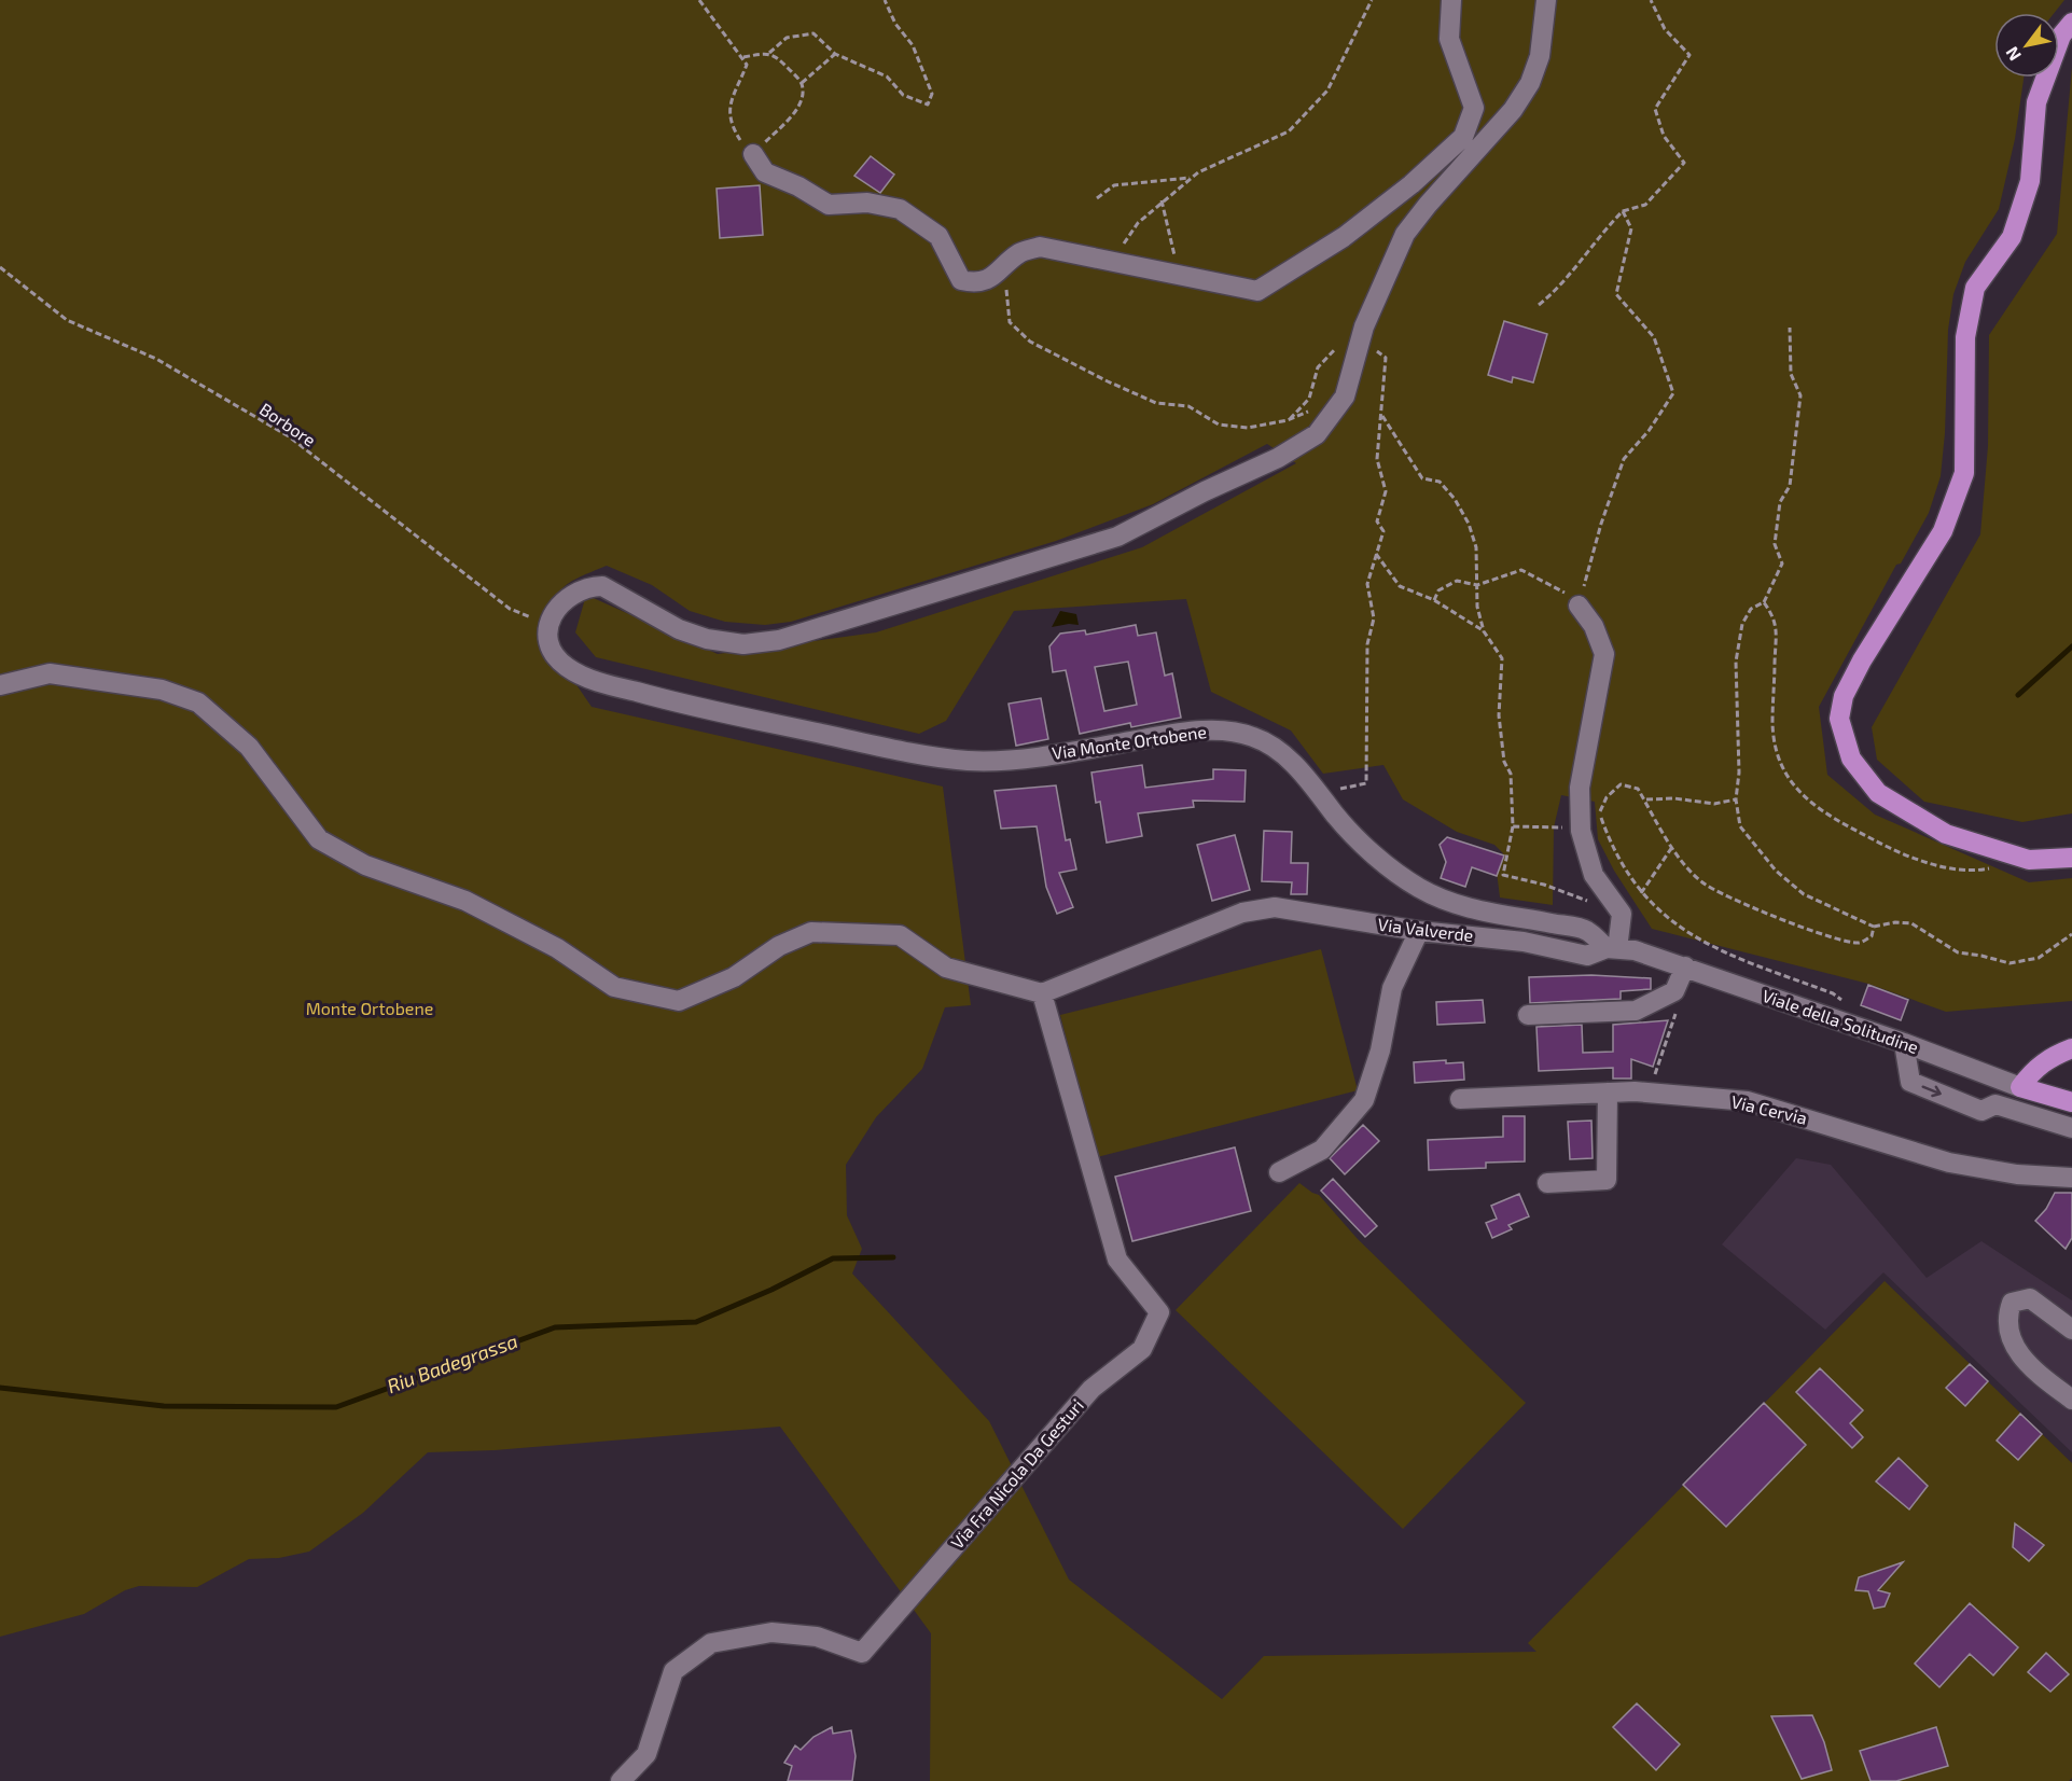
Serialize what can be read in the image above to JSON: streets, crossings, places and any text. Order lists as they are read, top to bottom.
{
  "streets": {
    "main road": ["Viale della Solitudine"],
    "street": [
      "Via Monte Ortobene",
      "Via Valverde",
      "Via Cervia",
      "Via Fra Nicola Da Gesturi"
    ],
    "path": ["Borbore"]
  },
  "crossings": [
    ["Borbore", "Via Monte Ortobene"],
    ["Via Monte Ortobene", "Via Valverde"],
    ["Via Monte Ortobene", "Viale della Solitudine"],
    ["Via Valverde", "Viale della Solitudine"],
    ["Via Valverde", "Via Fra Nicola Da Gesturi"]
  ],
  "water": ["Riu Badegrassa"],
  "parks": ["Monte Ortobene"],
  "north": "bottom left"
}
